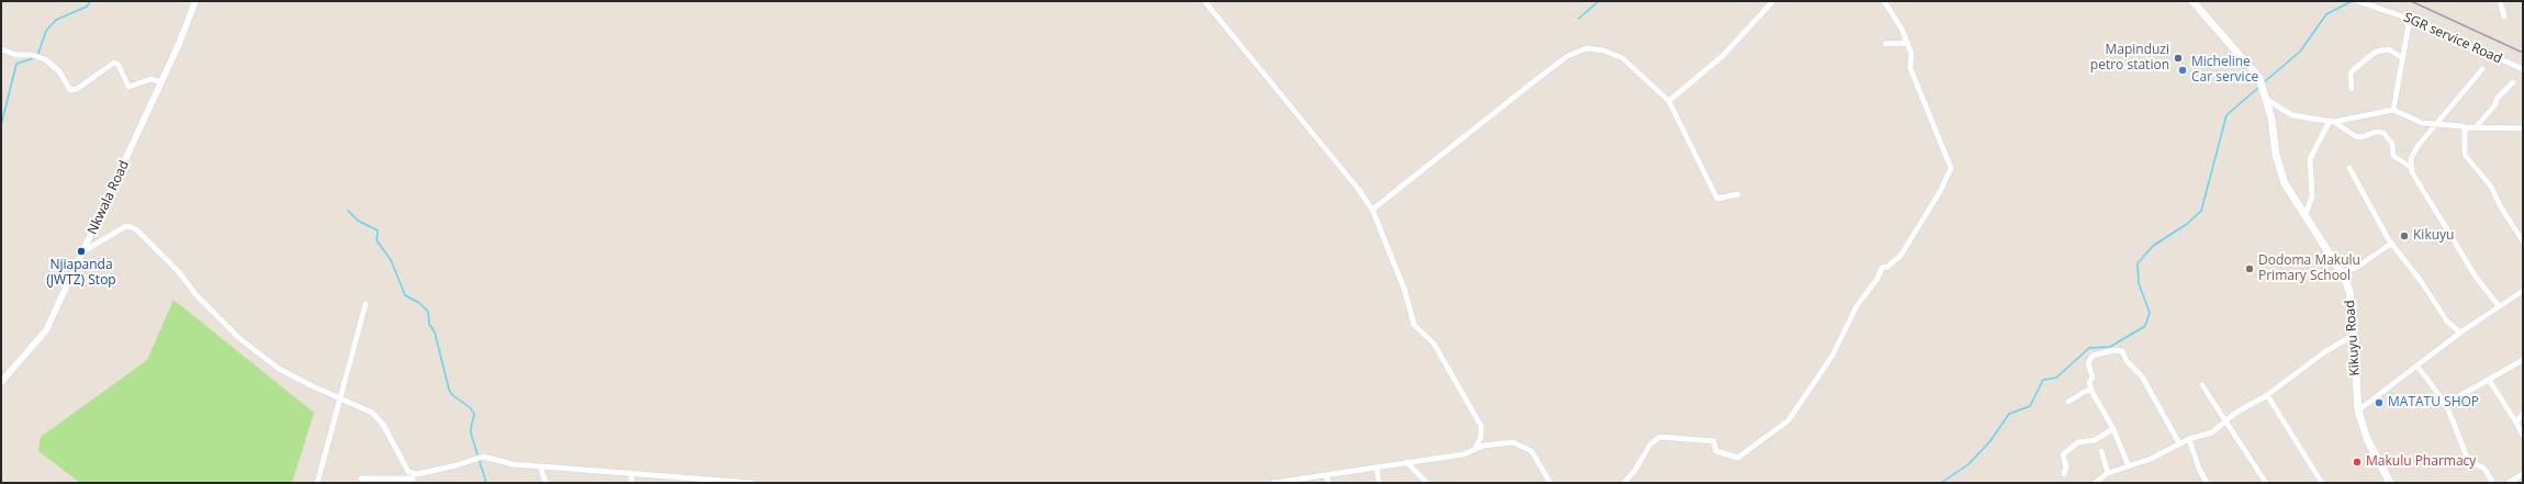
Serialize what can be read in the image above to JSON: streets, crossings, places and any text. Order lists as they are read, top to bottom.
{
  "streets": {
    "main road": ["Kikuyu Road"],
    "street": ["SGR service Road", "Nkwala Road"]
  },
  "places": [
    "Mapinduzi petro station",
    "Micheline Car service",
    "Kikuyu",
    "Njiapanda (JWTZ) Stop",
    "Dodoma Makulu Primary School",
    "MATATU SHOP",
    "Makulu Pharmacy"
  ]
}
